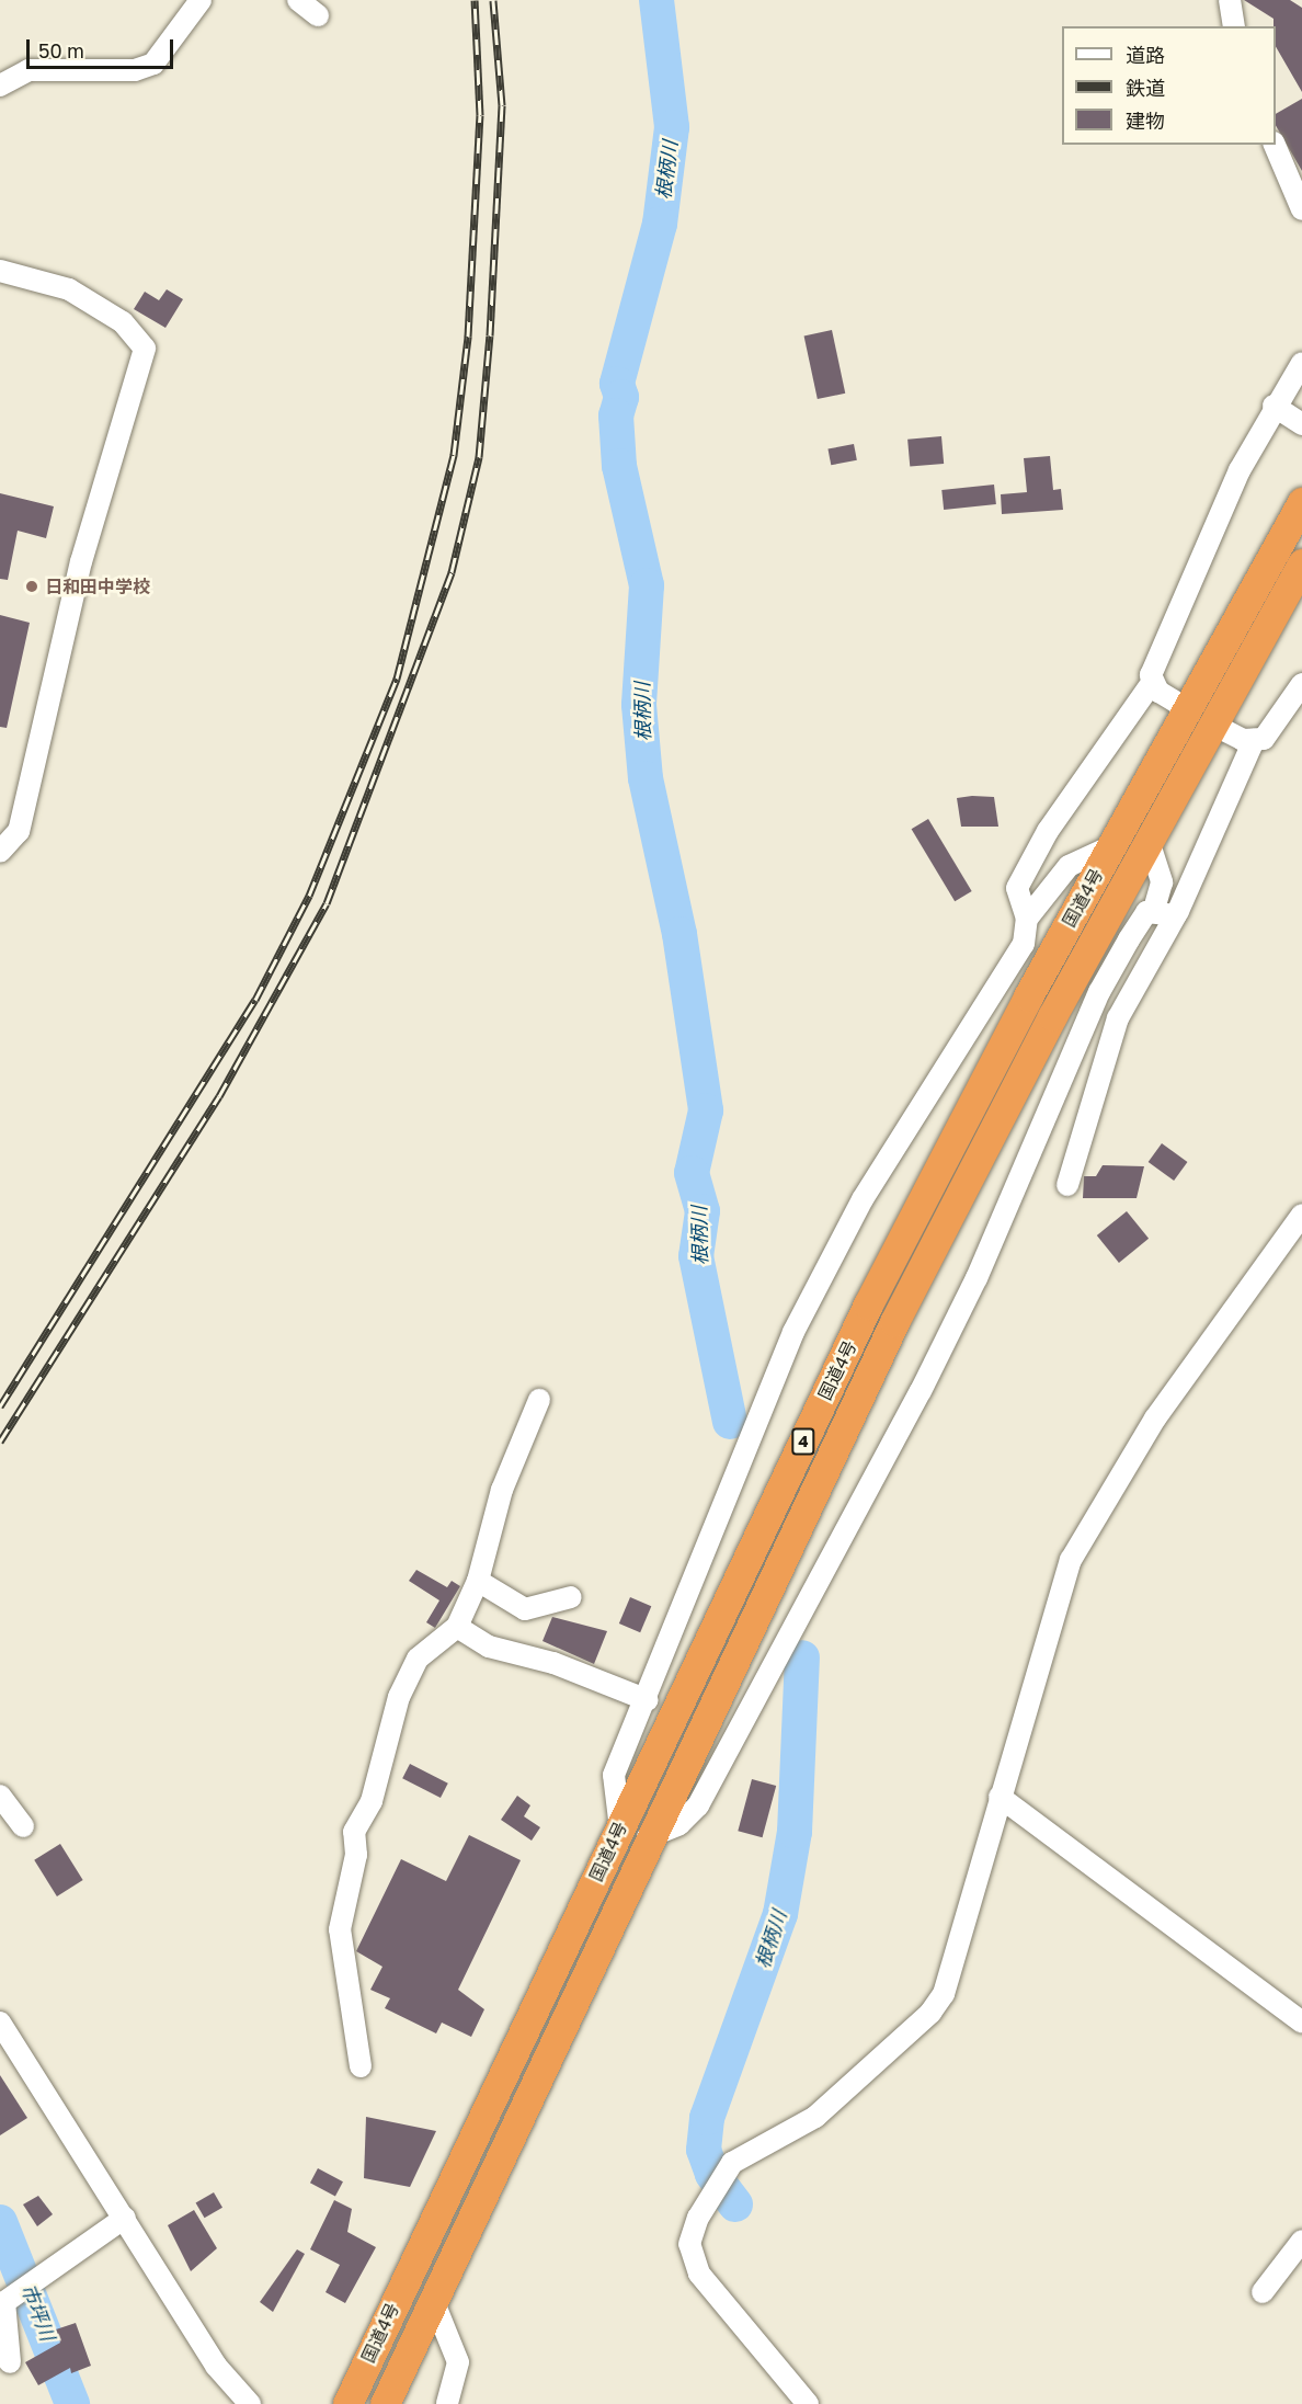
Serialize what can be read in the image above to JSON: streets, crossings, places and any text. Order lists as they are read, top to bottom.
{
  "streets": {
    "highway": ["国道4号", "4"]
  },
  "water": ["根柄川", "市坪川"],
  "places": ["日和田中学校"],
  "legend": ["道路", "鉄道", "建物"],
  "scale_bar": "50 m"
}
